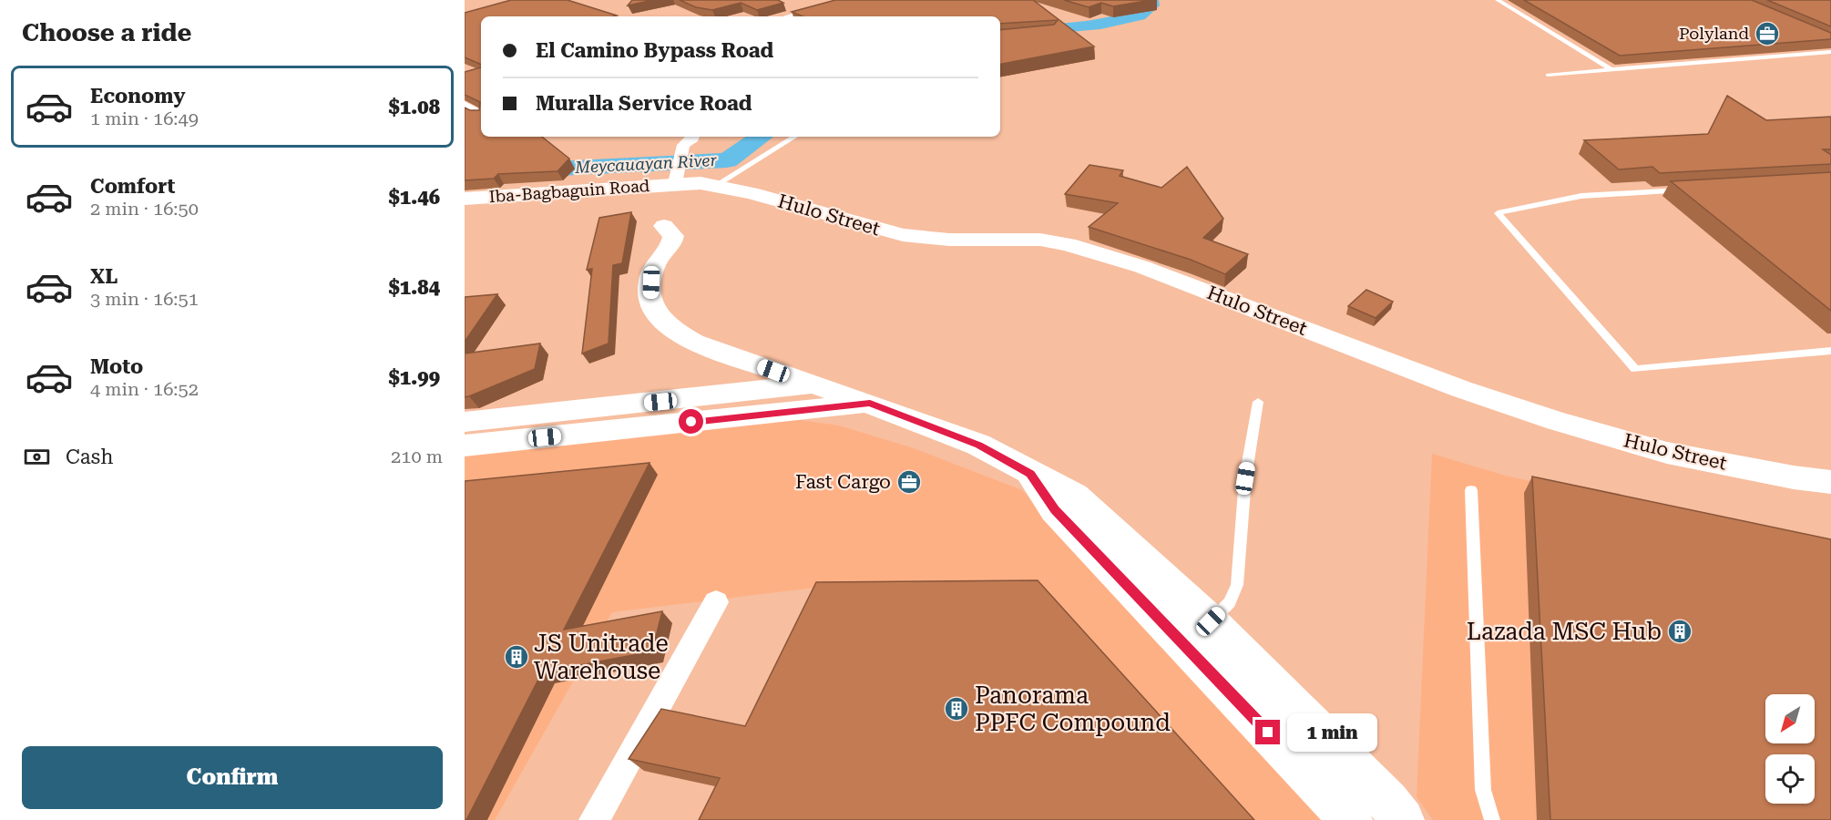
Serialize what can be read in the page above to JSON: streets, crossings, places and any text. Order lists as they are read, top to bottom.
{
  "streets": {
    "street": ["Iba-Bagbaguin Road", "Hulo Street"]
  },
  "crossings": [
    ["Iba-Bagbaguin Road", "Hulo Street"]
  ],
  "water": ["Meycauayan River"],
  "places": {
    "office": ["Polyland", "Fast Cargo"],
    "building": ["Lazada MSC Hub", "JS Unitrade Warehouse", "Panorama PPFC Compound"]
  },
  "north": "bottom left",
  "page": {
    "heading": "Choose a ride",
    "banner": ["El Camino Bypass Road", "Muralla Service Road"],
    "list": [
      {
        "name": "Economy",
        "note": "1 min · 16:49",
        "value": "$1.08"
      },
      {
        "name": "Comfort",
        "note": "2 min · 16:50",
        "value": "$1.46"
      },
      {
        "name": "XL",
        "note": "3 min · 16:51",
        "value": "$1.84"
      },
      {
        "name": "Moto",
        "note": "4 min · 16:52",
        "value": "$1.99"
      }
    ],
    "pay": ["Cash", "210 m"],
    "bubble": "1 min",
    "buttons": "Confirm"
  }
}
